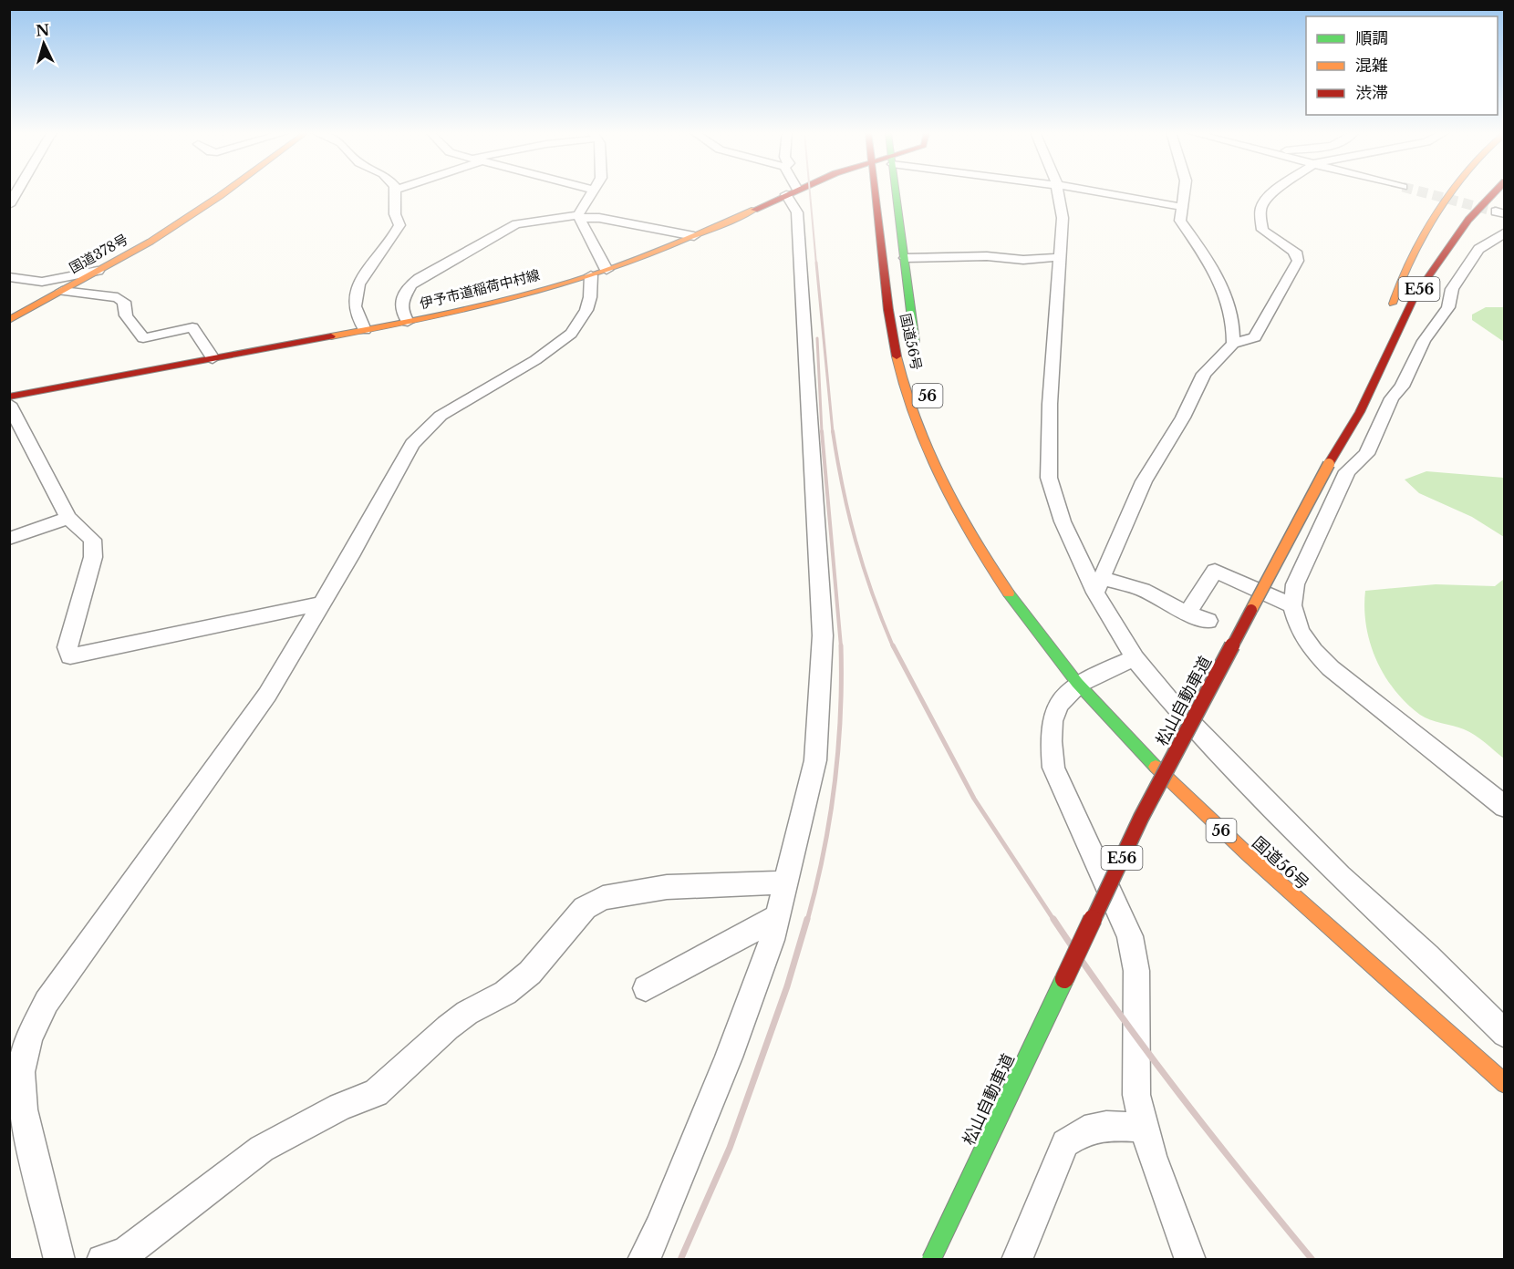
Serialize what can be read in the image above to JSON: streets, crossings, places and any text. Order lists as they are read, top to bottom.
{
  "streets": {
    "main road": [
      "国道378号",
      "伊予市道稲荷中村線",
      "E56",
      "国道56号",
      "56",
      "松山自動車道"
    ]
  },
  "legend": ["順調", "混雑", "渋滞"],
  "north": "top"
}
